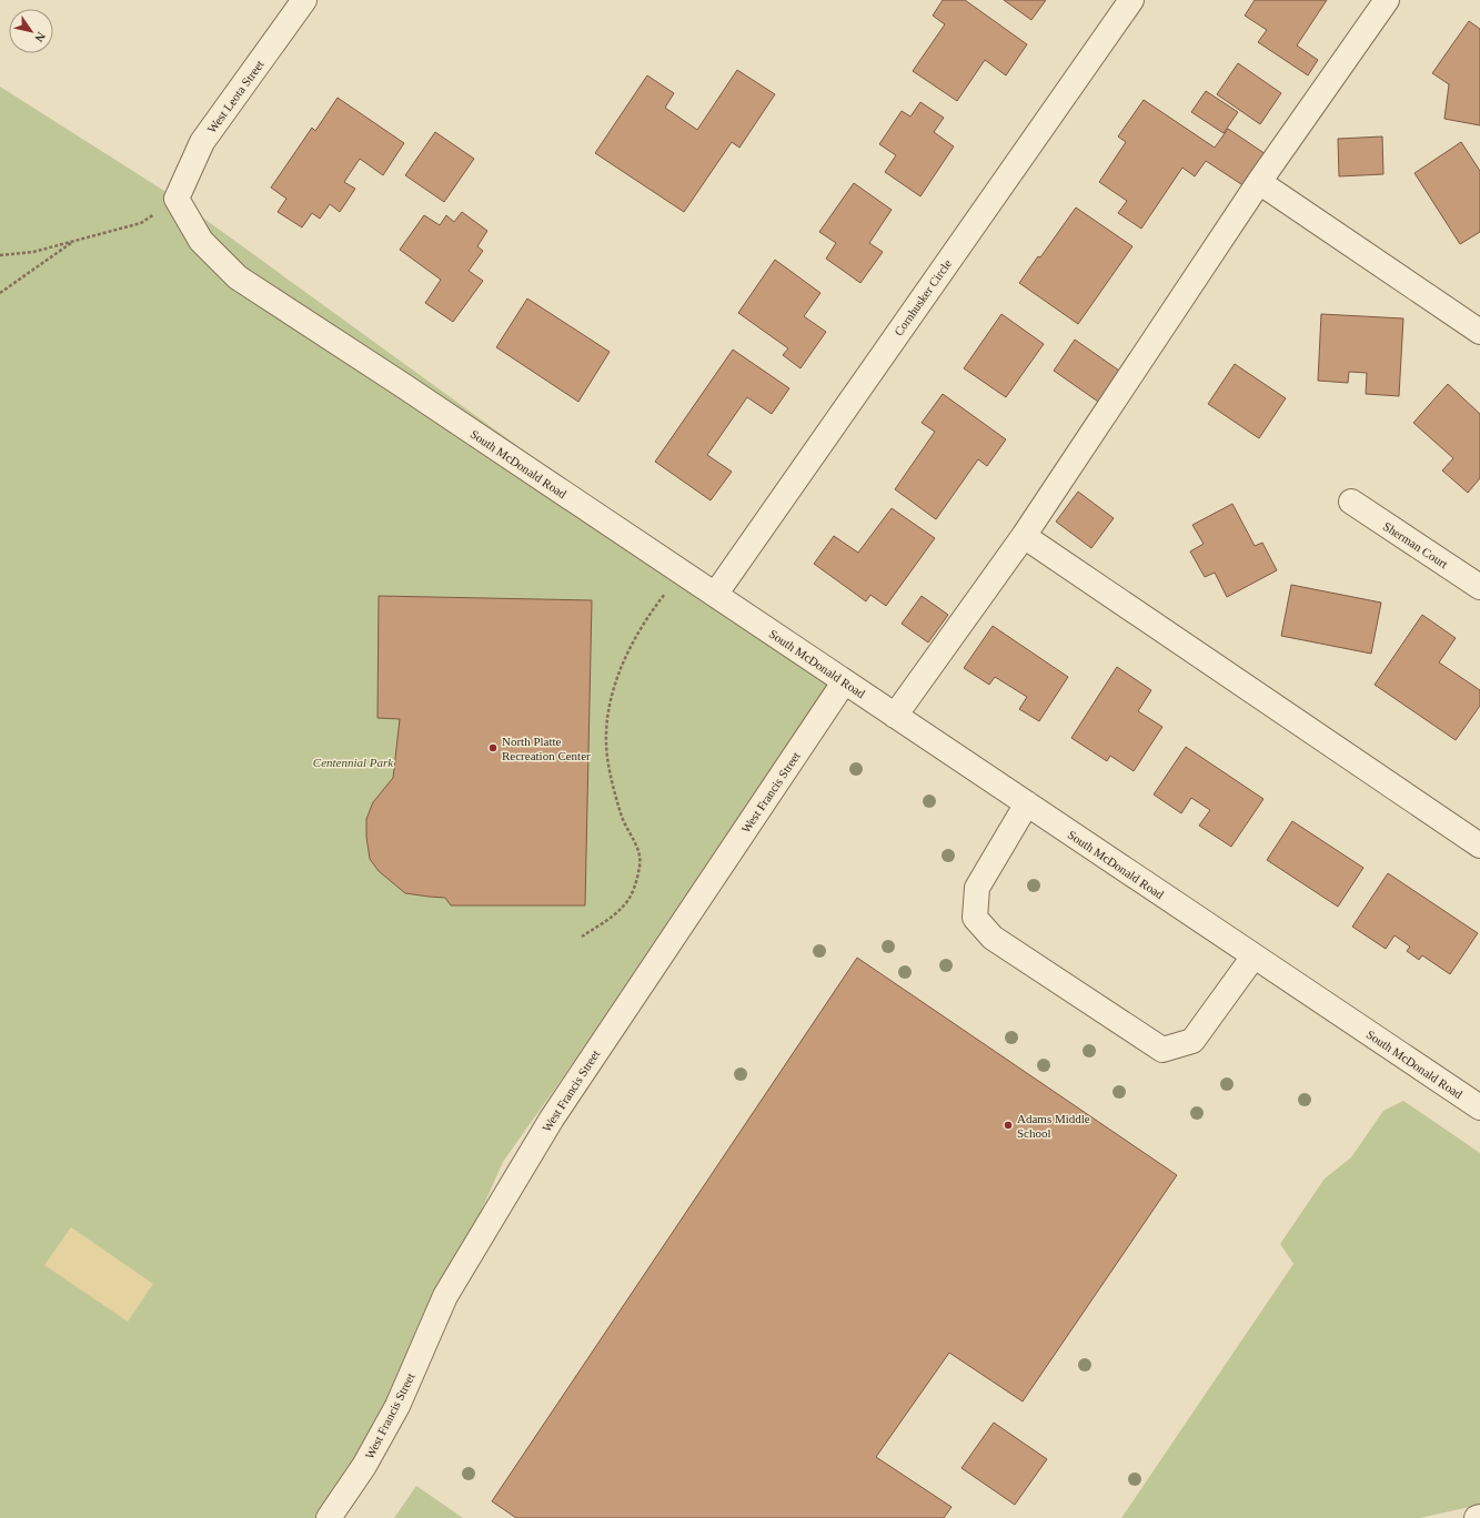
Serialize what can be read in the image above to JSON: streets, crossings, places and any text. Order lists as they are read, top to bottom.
{
  "streets": {
    "street": [
      "West Leota Street",
      "Cornhusker Circle",
      "South McDonald Road",
      "Sherman Court",
      "West Francis Street"
    ]
  },
  "crossings": [
    ["West Leota Street", "South McDonald Road"],
    ["Cornhusker Circle", "South McDonald Road"],
    ["South McDonald Road", "West Francis Street"]
  ],
  "parks": ["Centennial Park"],
  "places": ["North Platte Recreation Center", "Adams Middle School"],
  "north": "bottom right"
}
